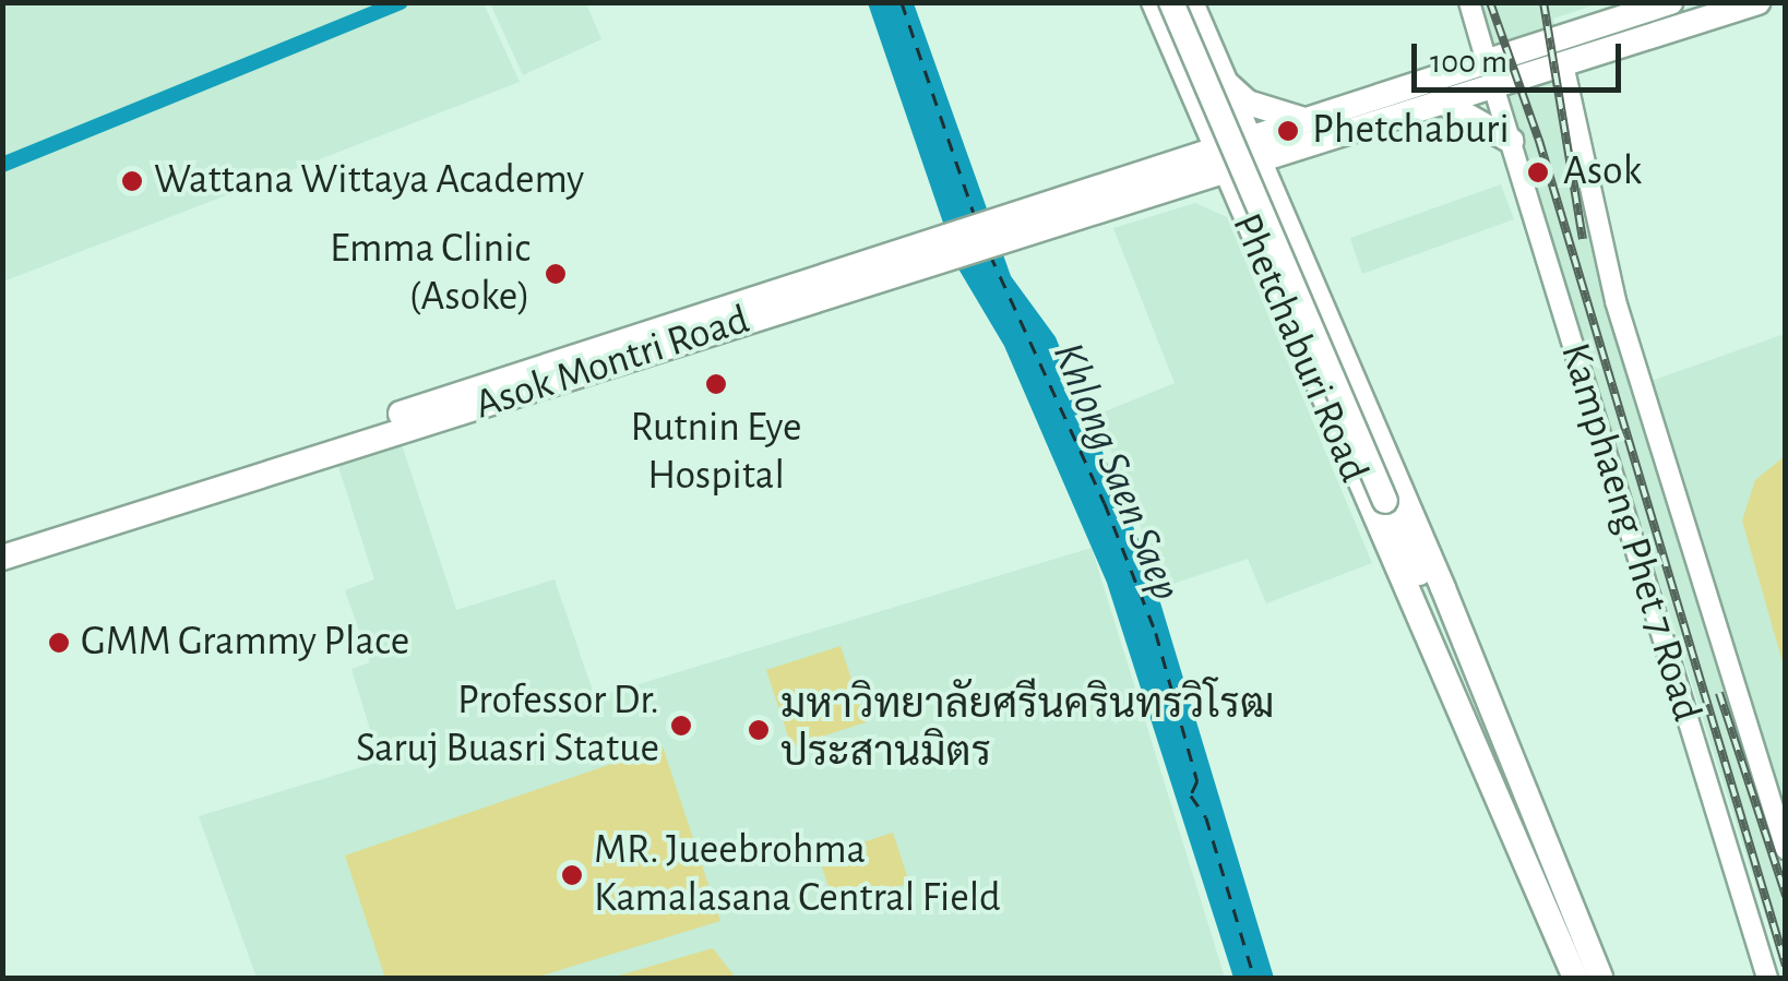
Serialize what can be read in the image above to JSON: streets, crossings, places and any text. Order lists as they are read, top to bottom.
{
  "streets": {
    "main road": ["Phetchaburi Road", "Asok Montri Road"],
    "street": ["Kamphaeng Phet 7 Road"]
  },
  "crossings": [
    ["Phetchaburi Road", "Asok Montri Road"]
  ],
  "water": ["Khlong Saen Saep"],
  "places": [
    "Phetchaburi",
    "Asok",
    "Wattana Wittaya Academy",
    "Emma Clinic (Asoke)",
    "Rutnin Eye Hospital",
    "GMM Grammy Place",
    "Professor Dr. Saruj Buasri Statue",
    "มหาวิทยาลัยศรีนครินทรวิโรฒ ประสานมิตร",
    "MR. Jueebrohma Kamalasana Central Field"
  ],
  "scale_bar": "100 m"
}
